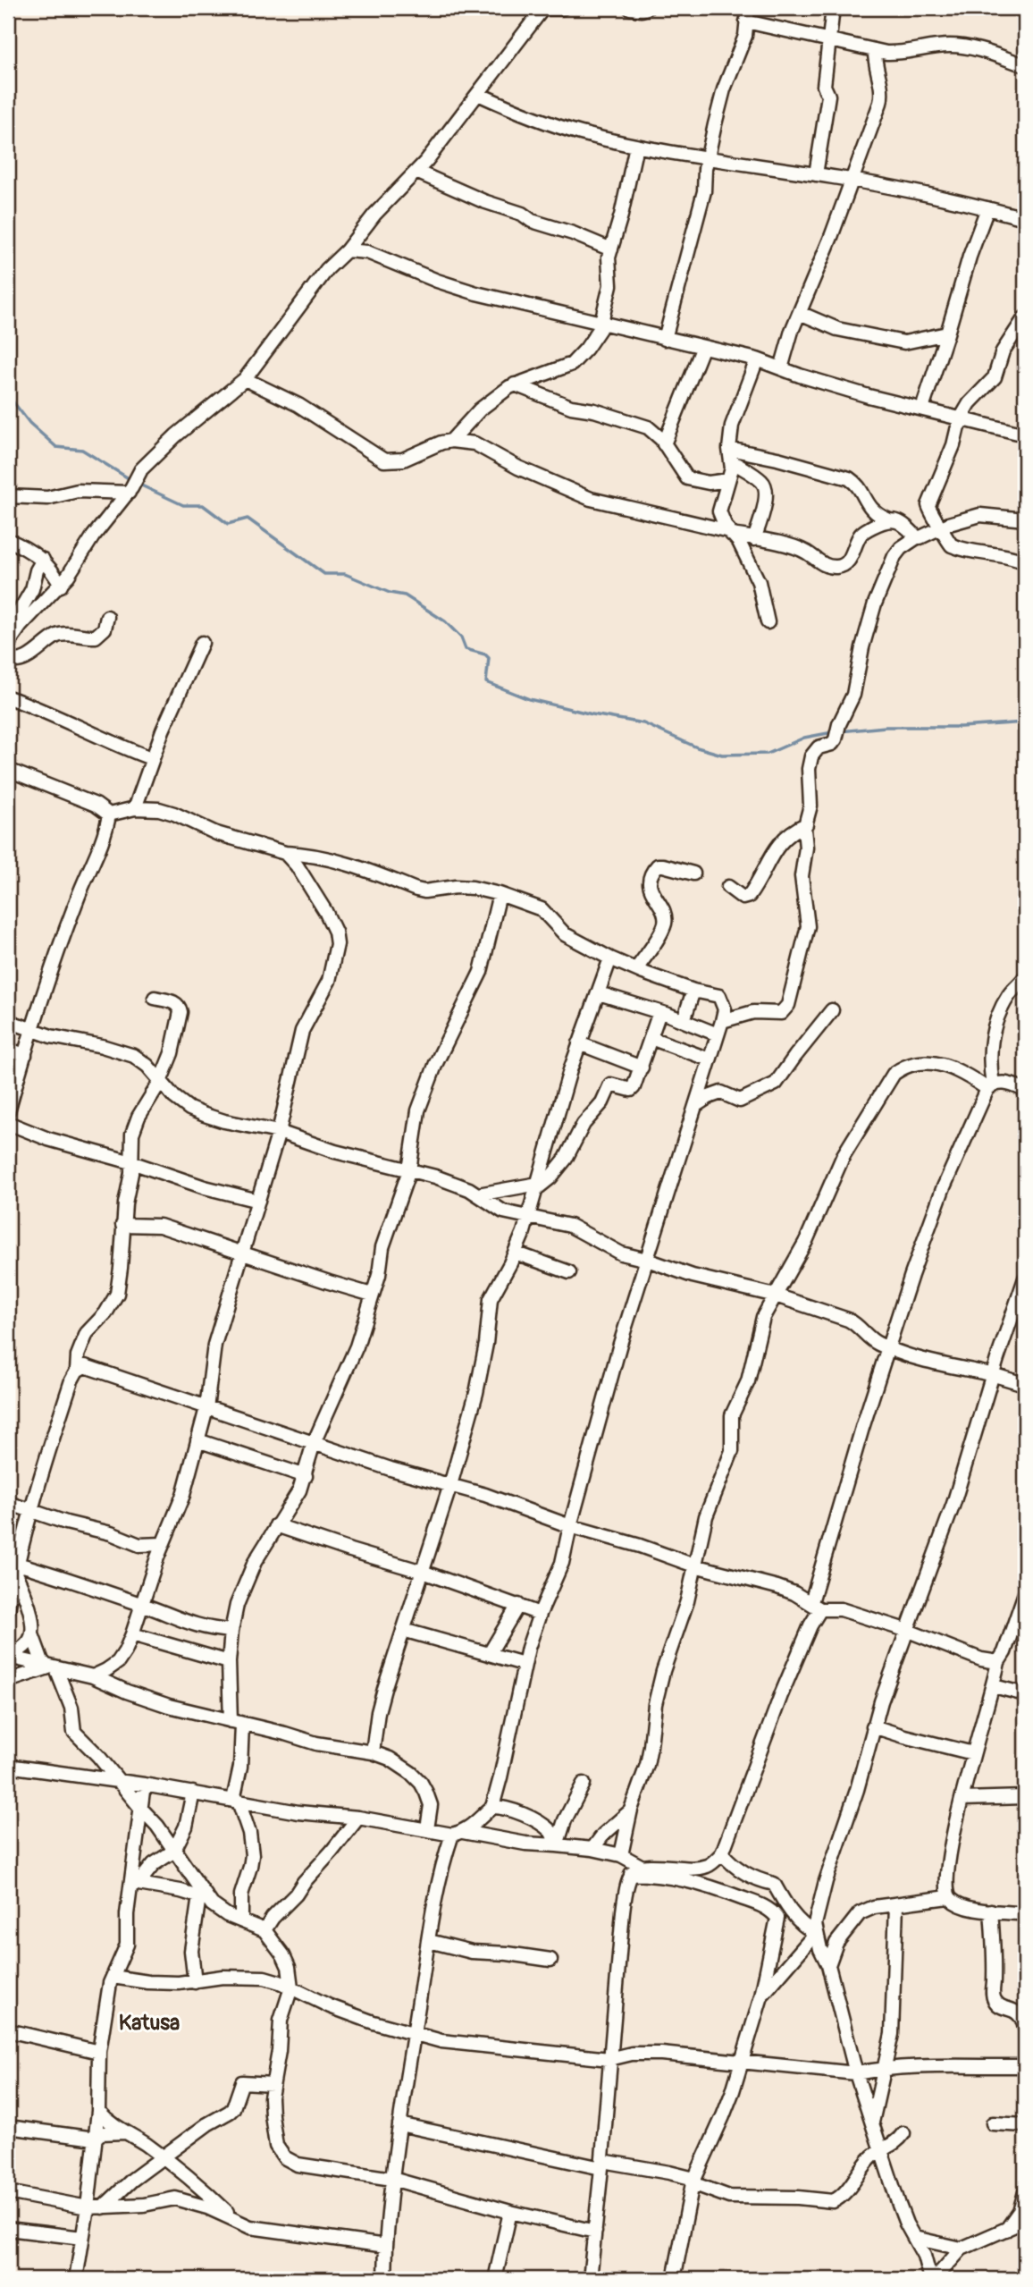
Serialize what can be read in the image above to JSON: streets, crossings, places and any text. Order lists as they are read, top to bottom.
{
  "districts": ["Katusa"]
}
